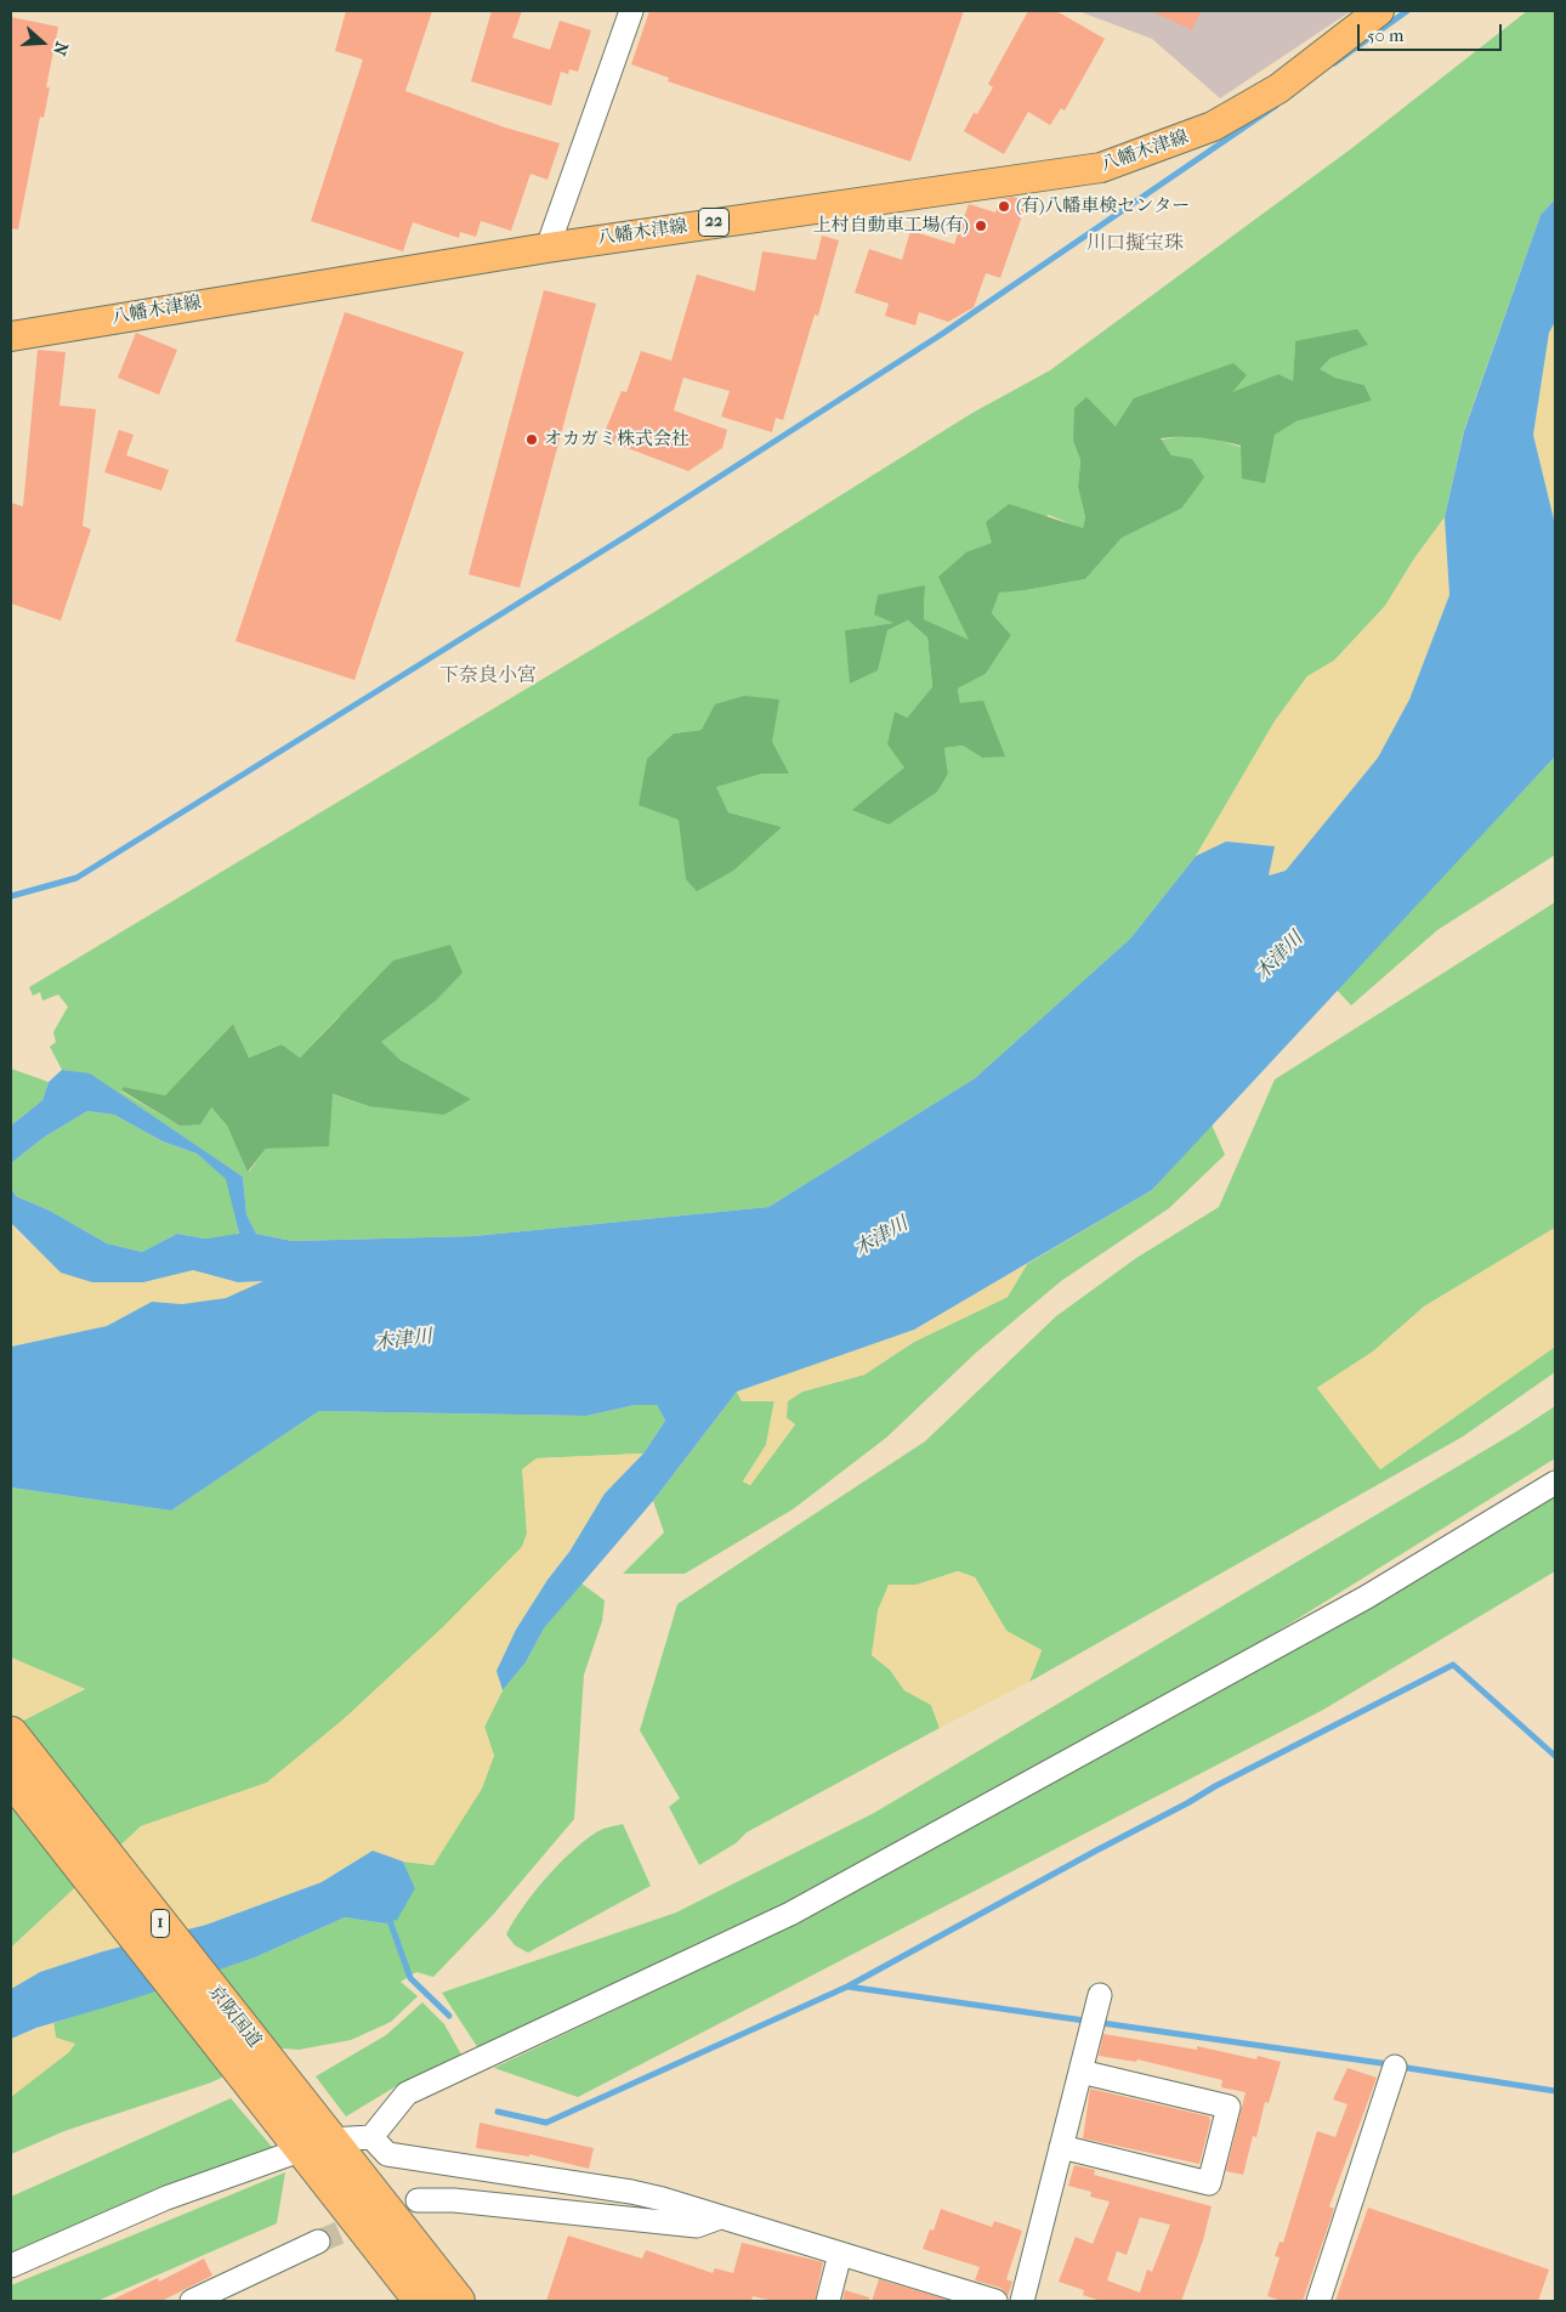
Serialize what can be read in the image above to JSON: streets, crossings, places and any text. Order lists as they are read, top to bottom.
{
  "streets": {
    "highway": ["1", "京阪国道"],
    "main road": ["八幡木津線", "22"]
  },
  "districts": ["川口擬宝珠", "下奈良小宮"],
  "water": ["木津川"],
  "places": ["(有)八幡車検センター", "上村自動車工場(有)", "オカガミ株式会社"],
  "scale_bar": "50 m",
  "north": "right"
}
